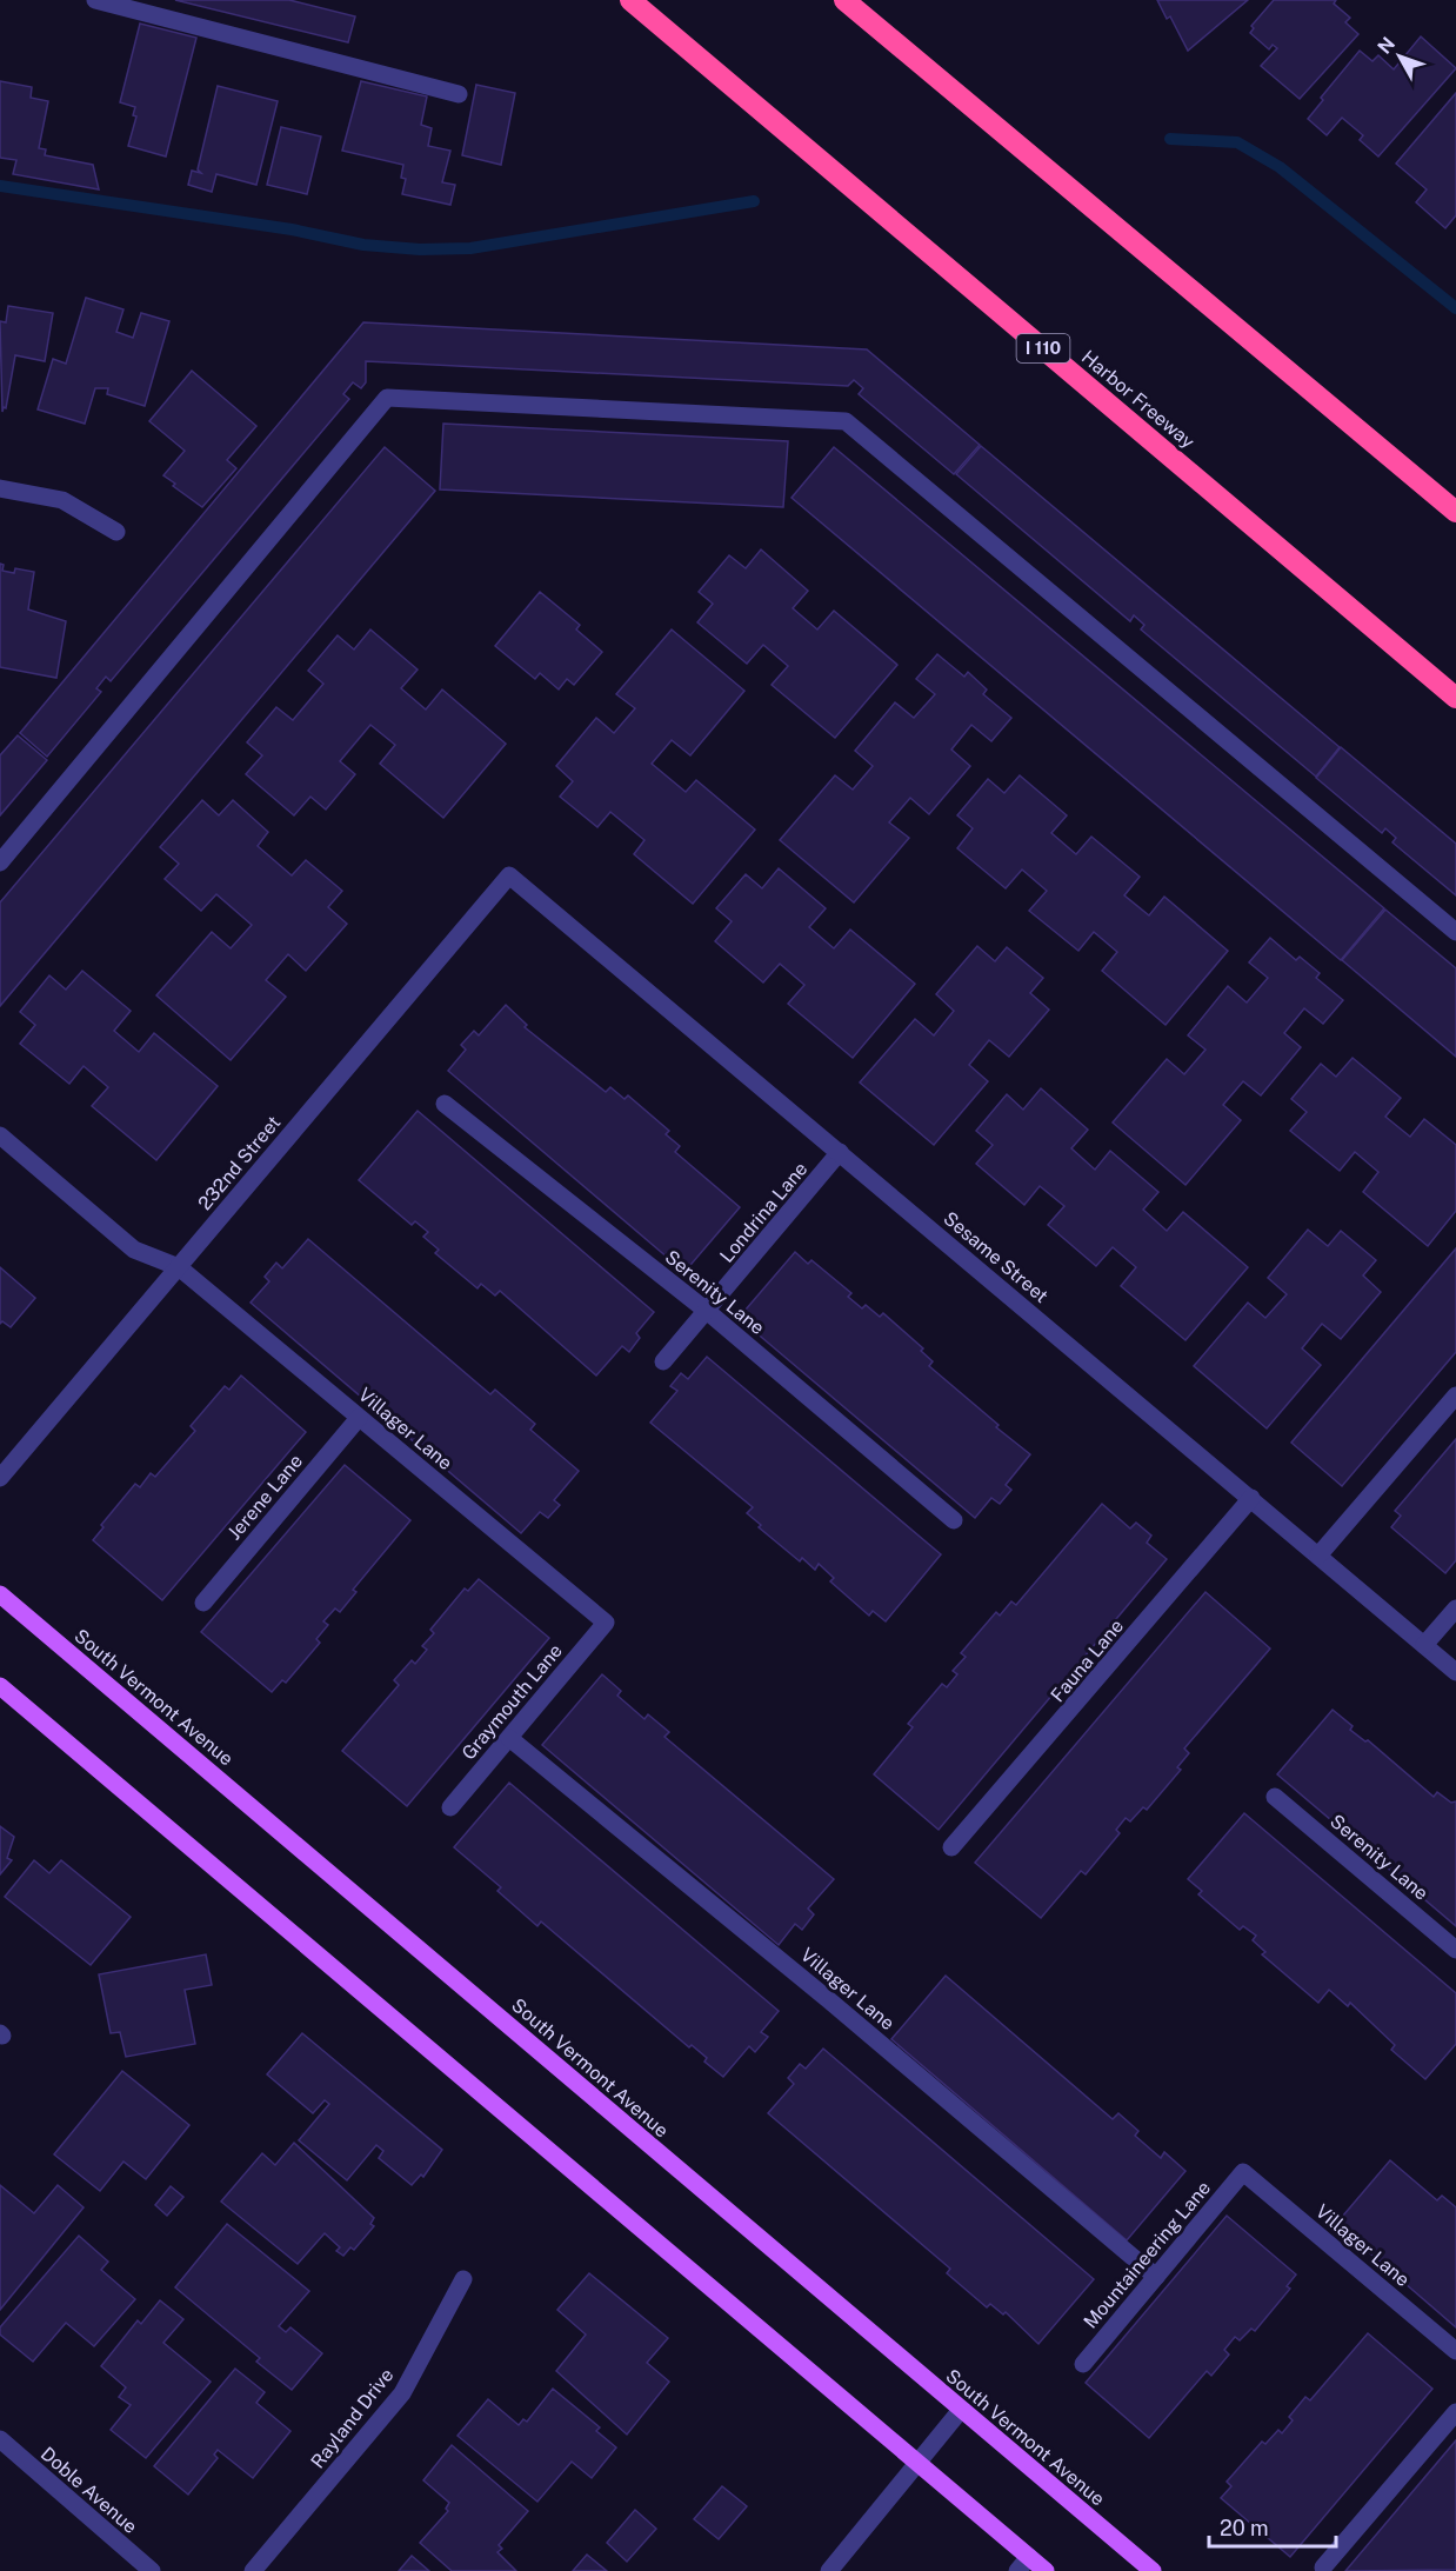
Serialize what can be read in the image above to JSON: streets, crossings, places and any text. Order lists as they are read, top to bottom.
{
  "streets": {
    "highway": ["I 110", "Harbor Freeway"],
    "main road": ["South Vermont Avenue"],
    "street": [
      "232nd Street",
      "Londrina Lane",
      "Sesame Street",
      "Serenity Lane",
      "Villager Lane",
      "Jerene Lane",
      "Fauna Lane",
      "Graymouth Lane",
      "Mountaineering Lane",
      "Rayland Drive",
      "Doble Avenue"
    ]
  },
  "crossings": [
    ["232nd Street", "Sesame Street"],
    ["232nd Street", "Villager Lane"],
    ["Londrina Lane", "Sesame Street"],
    ["Londrina Lane", "Serenity Lane"],
    ["Sesame Street", "Fauna Lane"],
    ["Villager Lane", "Jerene Lane"],
    ["Villager Lane", "Graymouth Lane"],
    ["Villager Lane", "Mountaineering Lane"]
  ],
  "scale_bar": "20 m",
  "north": "top left"
}
